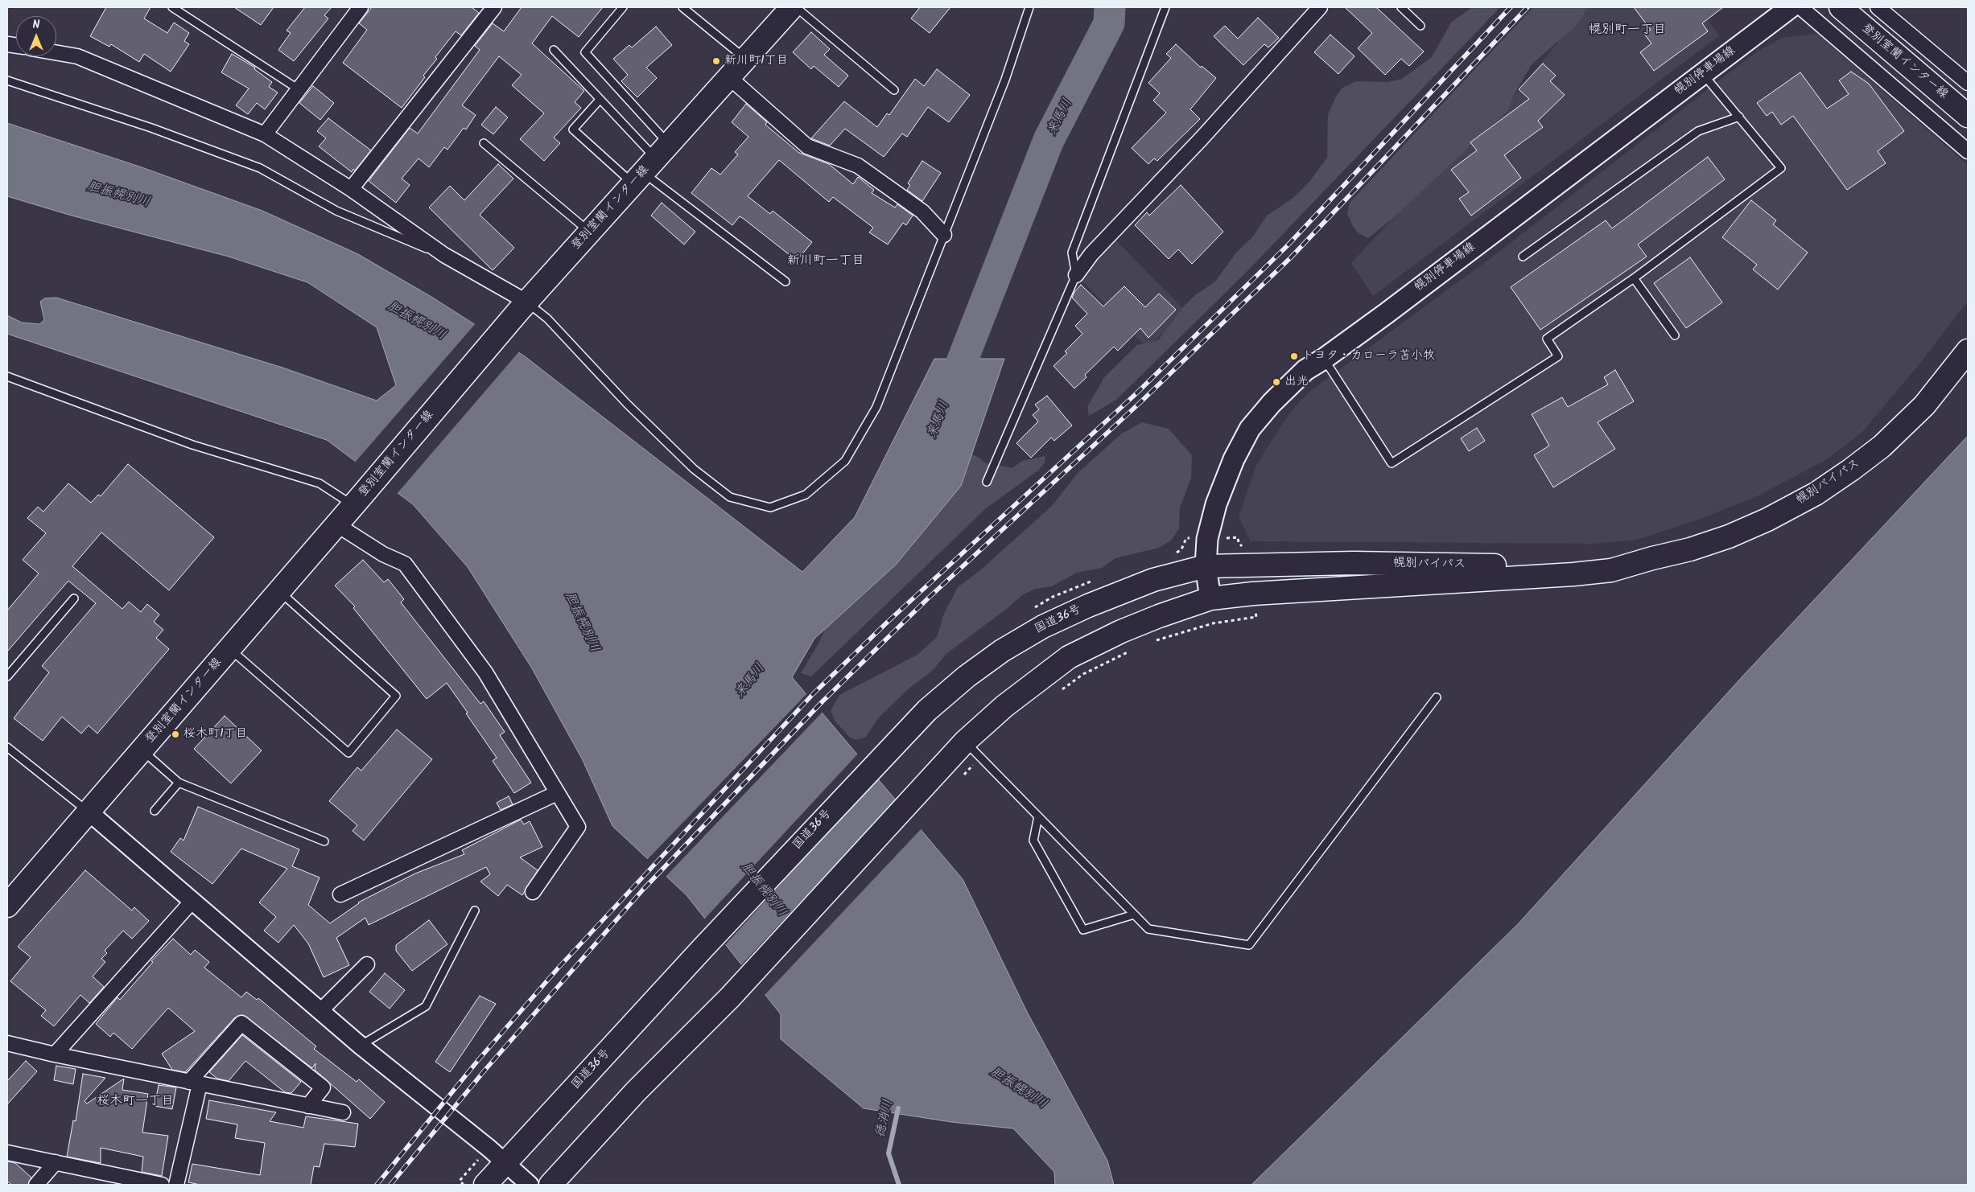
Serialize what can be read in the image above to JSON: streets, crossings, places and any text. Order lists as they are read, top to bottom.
{
  "streets": {
    "main road": [
      "登別室蘭インター線",
      "幌別停車場線",
      "幌別バイパス",
      "国道36号"
    ]
  },
  "crossings": [
    ["幌別停車場線", "幌別バイパス"],
    ["幌別停車場線", "国道36号"],
    ["幌別バイパス", "国道36号"]
  ],
  "districts": ["幌別町一丁目", "新川町一丁目", "桜木町一丁目"],
  "water": ["来馬川", "胆振幌別川", "徳消川"],
  "places": [
    "新川町1丁目",
    "トヨタ・カローラ苫小牧",
    "出光",
    "桜木町1丁目"
  ],
  "north": "top"
}
